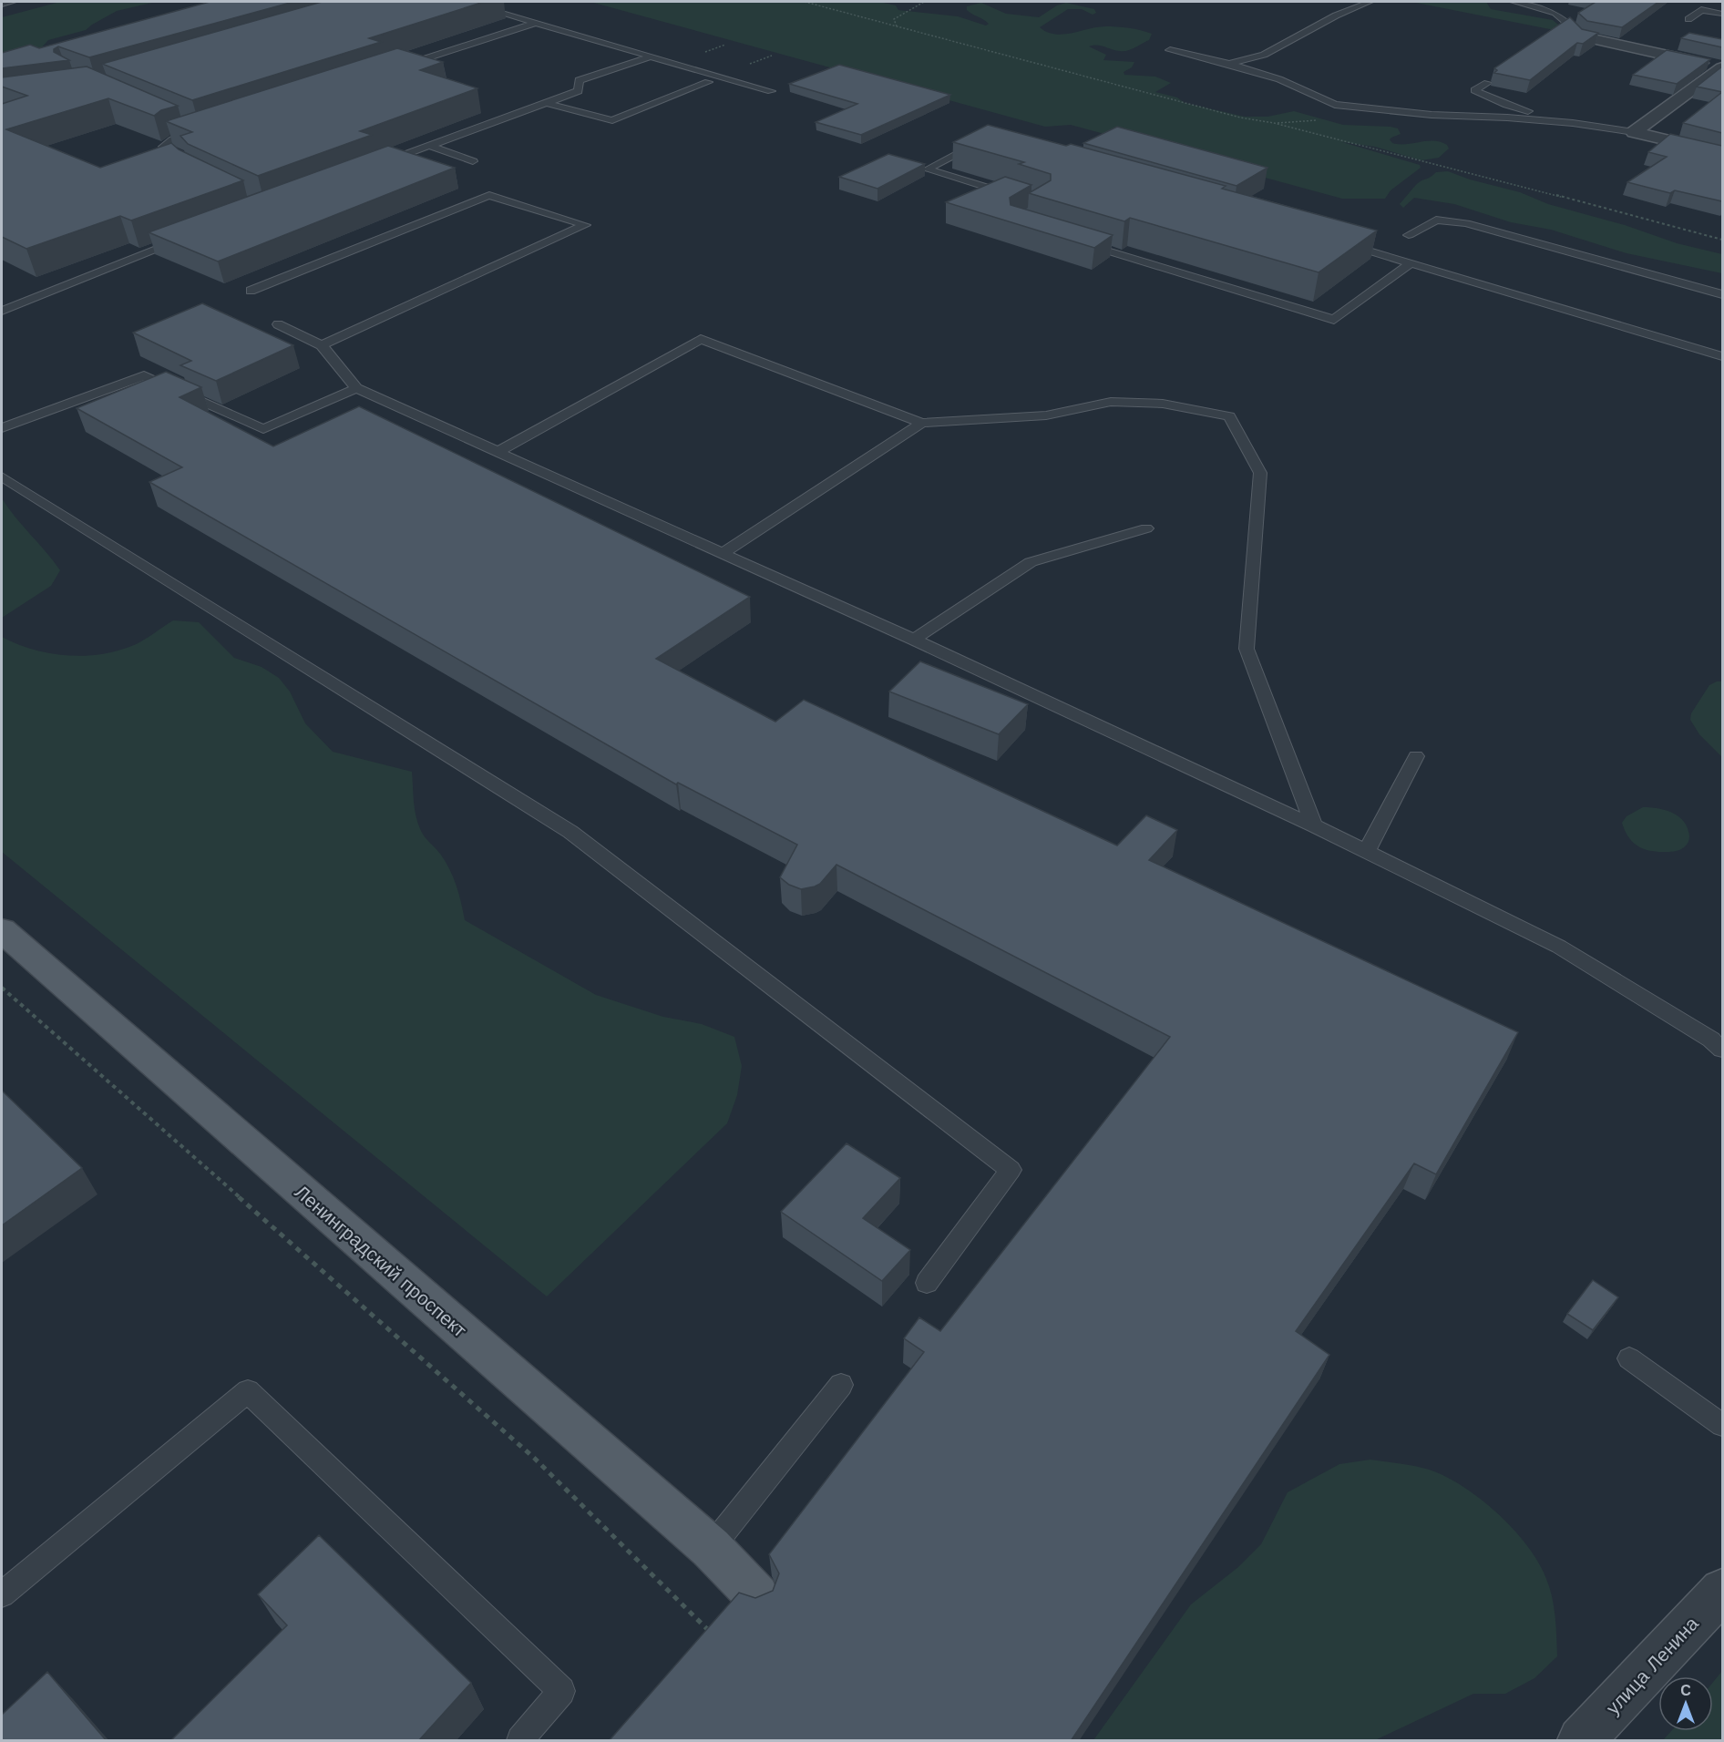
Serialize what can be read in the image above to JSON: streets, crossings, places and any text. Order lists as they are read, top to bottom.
{
  "streets": {
    "main road": ["Ленинградский проспект"],
    "street": ["улица Ленина"]
  },
  "north": "top"
}
